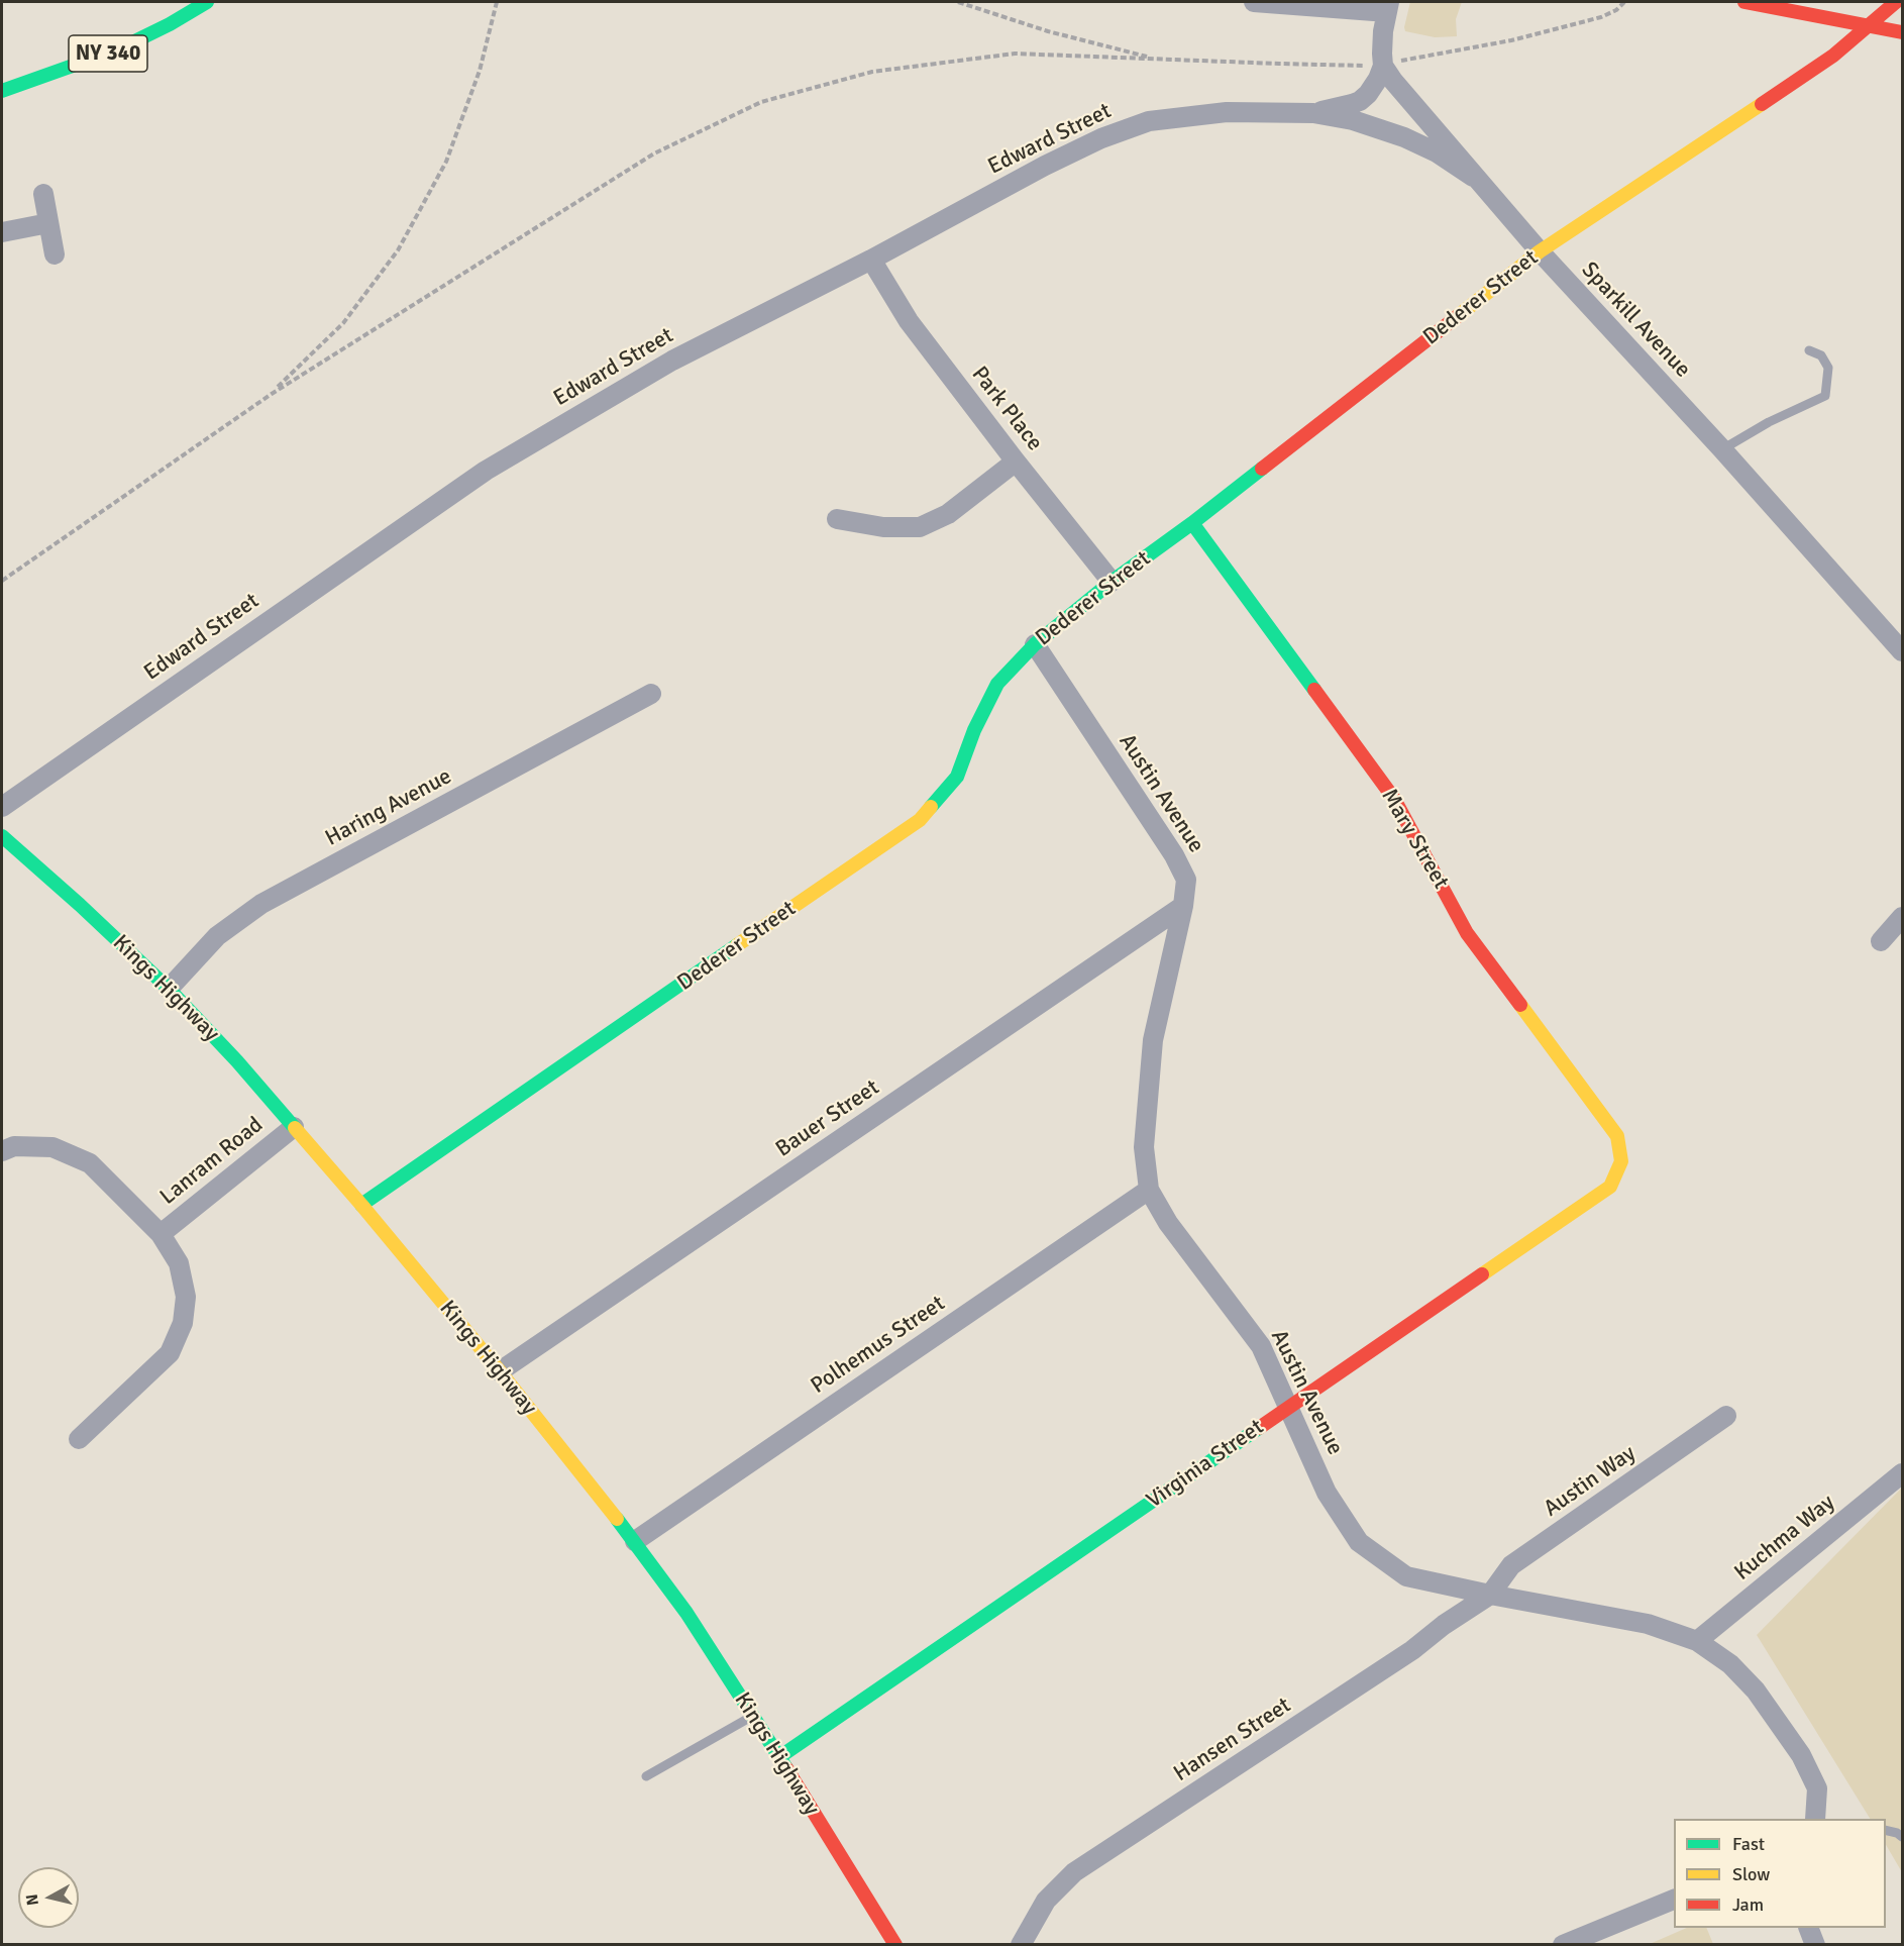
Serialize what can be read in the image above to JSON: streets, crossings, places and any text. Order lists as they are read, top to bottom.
{
  "streets": {
    "street": [
      "NY 340",
      "Edward Street",
      "Dederer Street",
      "Sparkill Avenue",
      "Park Place",
      "Austin Avenue",
      "Haring Avenue",
      "Mary Street",
      "Kings Highway",
      "Bauer Street",
      "Lanram Road",
      "Polhemus Street",
      "Virginia Street",
      "Austin Way",
      "Kuchma Way",
      "Hansen Street"
    ]
  },
  "crossings": [
    ["Edward Street", "Park Place"],
    ["Dederer Street", "Sparkill Avenue"],
    ["Dederer Street", "Park Place"],
    ["Dederer Street", "Austin Avenue"],
    ["Dederer Street", "Mary Street"],
    ["Dederer Street", "Kings Highway"],
    ["Austin Avenue", "Bauer Street"],
    ["Austin Avenue", "Polhemus Street"],
    ["Austin Avenue", "Virginia Street"],
    ["Austin Avenue", "Austin Way"],
    ["Austin Avenue", "Kuchma Way"],
    ["Austin Avenue", "Hansen Street"],
    ["Haring Avenue", "Kings Highway"],
    ["Mary Street", "Virginia Street"],
    ["Kings Highway", "Bauer Street"],
    ["Kings Highway", "Lanram Road"],
    ["Kings Highway", "Polhemus Street"],
    ["Kings Highway", "Virginia Street"],
    ["Austin Way", "Hansen Street"]
  ],
  "legend": ["Fast", "Slow", "Jam"],
  "north": "left"
}
